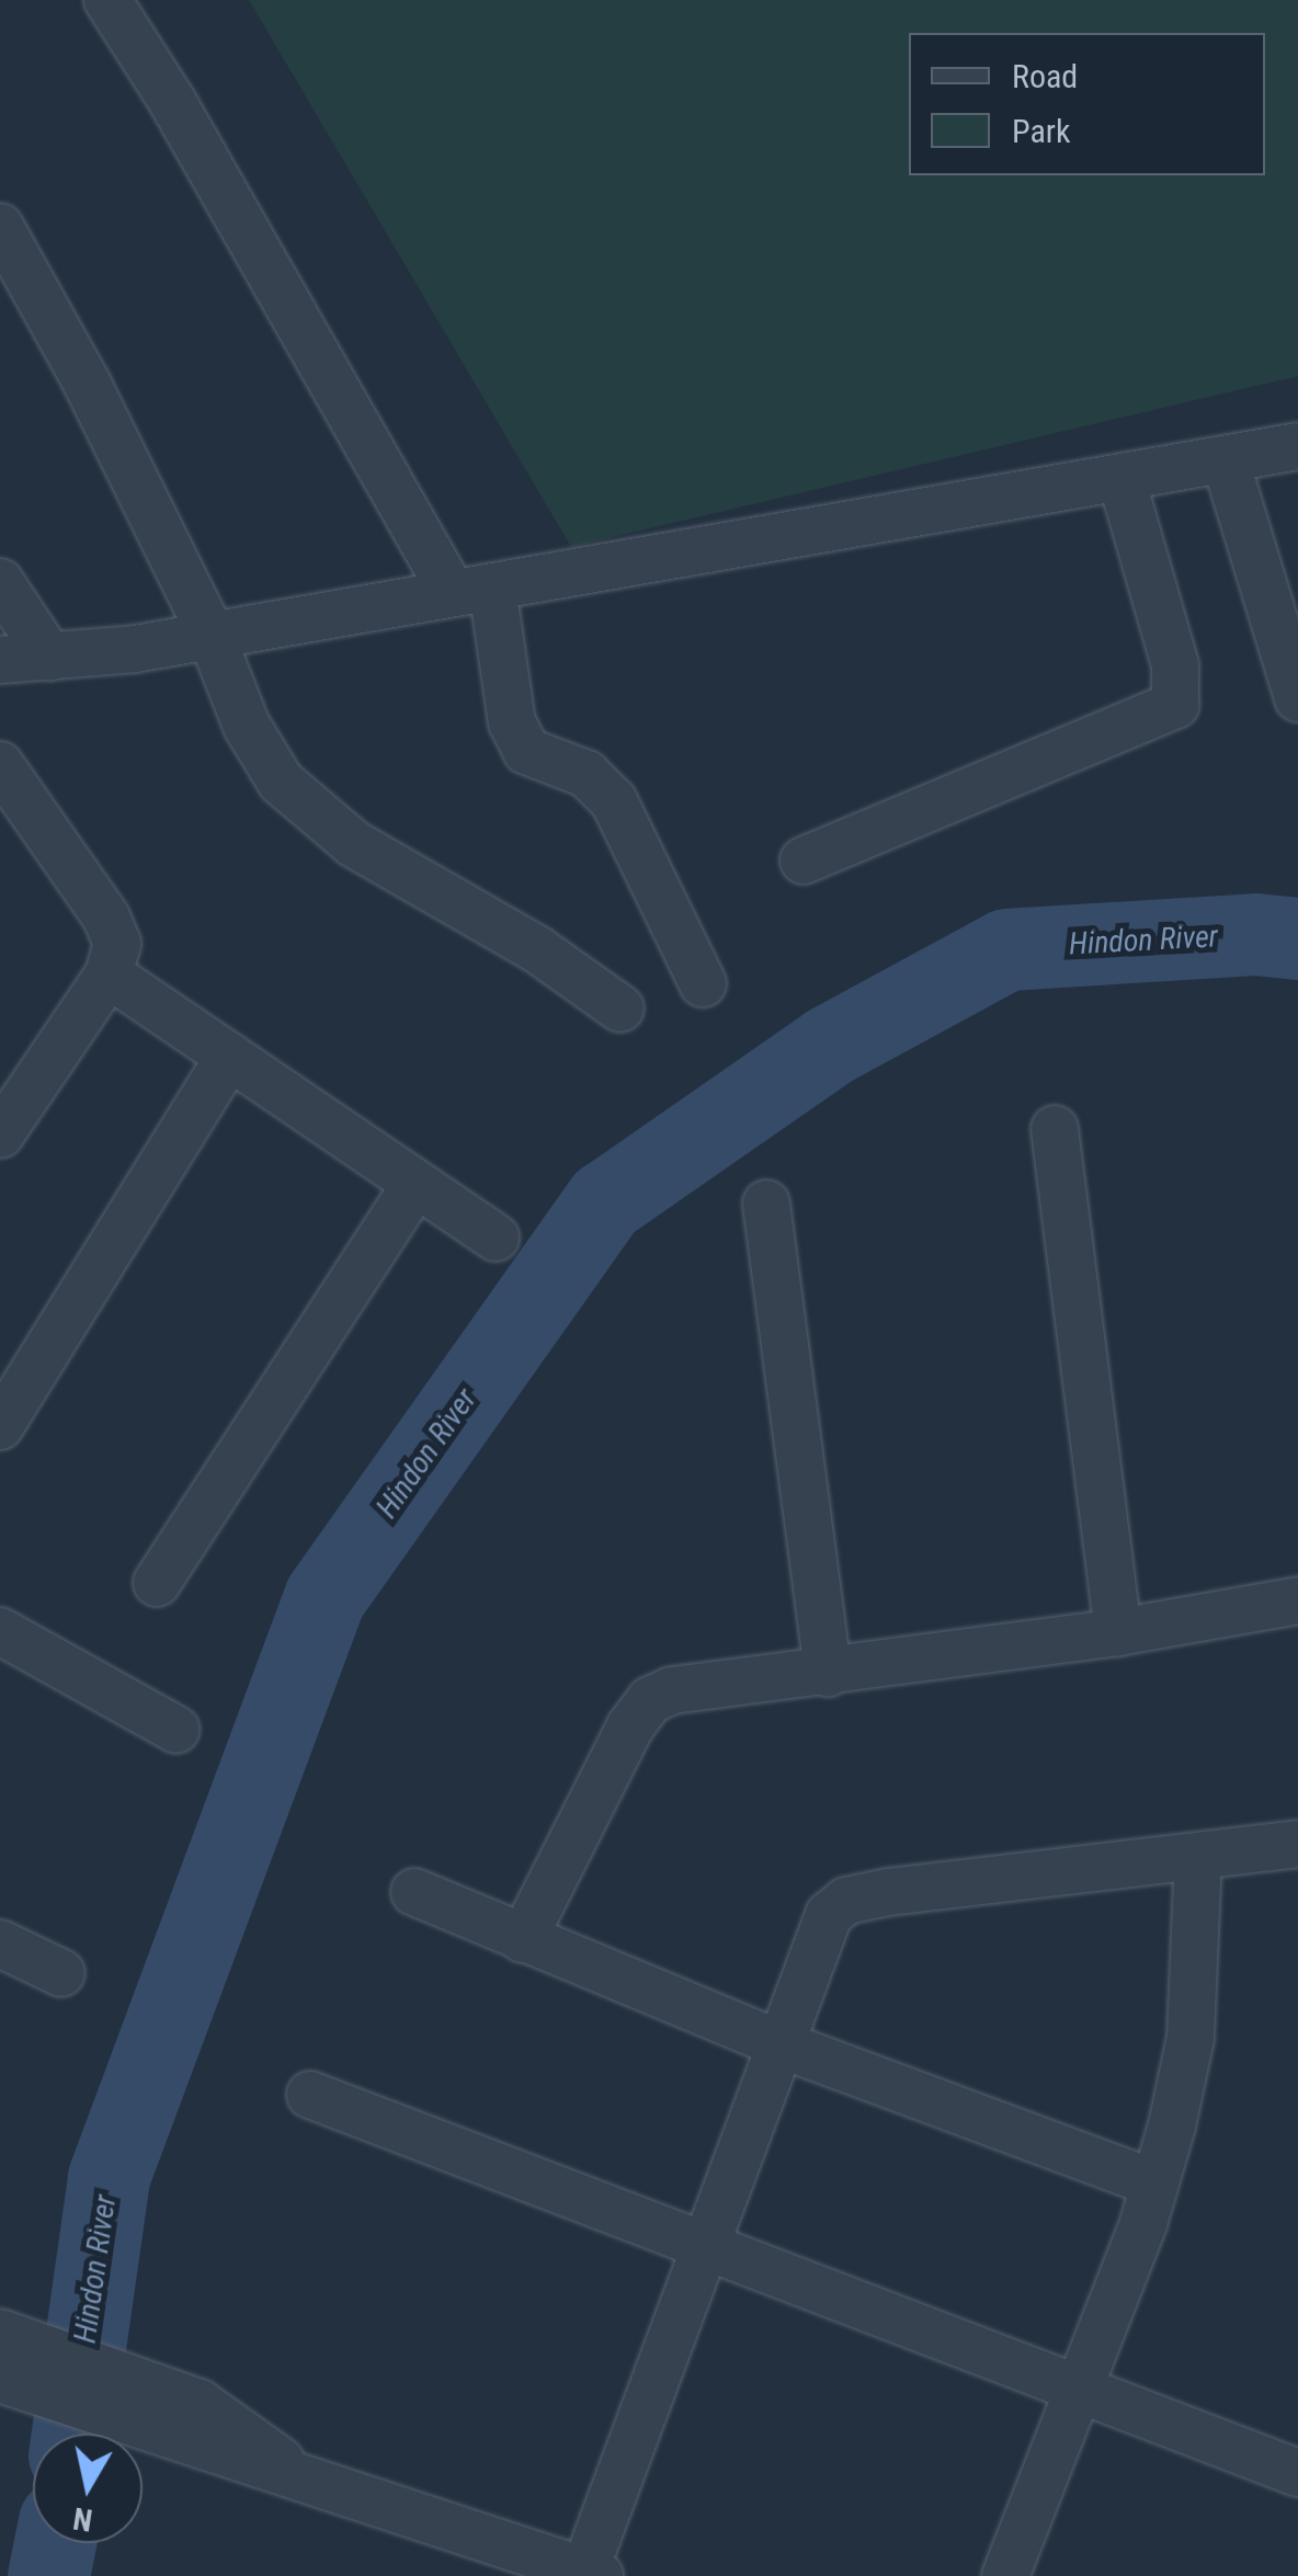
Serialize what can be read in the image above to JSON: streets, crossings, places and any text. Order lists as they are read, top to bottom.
{
  "water": ["Hindon River"],
  "legend": ["Road", "Park"],
  "north": "bottom"
}
